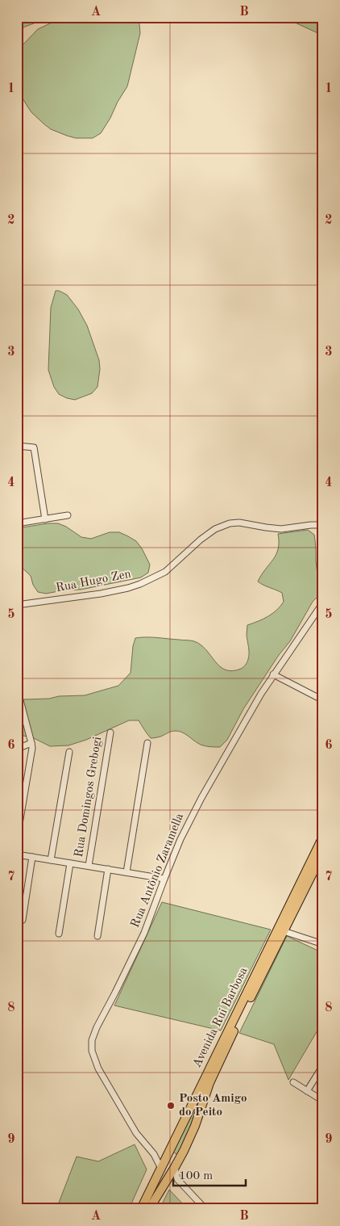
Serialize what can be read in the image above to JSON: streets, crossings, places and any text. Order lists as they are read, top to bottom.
{
  "streets": {
    "main road": ["Avenida Rui Barbosa"],
    "street": ["Rua Hugo Zen", "Rua Domingos Grebogi", "Rua Antônio Zaramella"]
  },
  "crossings": [
    ["Rua Antônio Zaramella", "Avenida Rui Barbosa"]
  ],
  "places": ["Posto Amigo do Peito"],
  "scale_bar": "100 m",
  "grid": {
    "columns": ["A", "B"],
    "rows": [
      "1",
      "2",
      "3",
      "4",
      "5",
      "6",
      "7",
      "8",
      "9"
    ]
  }
}
